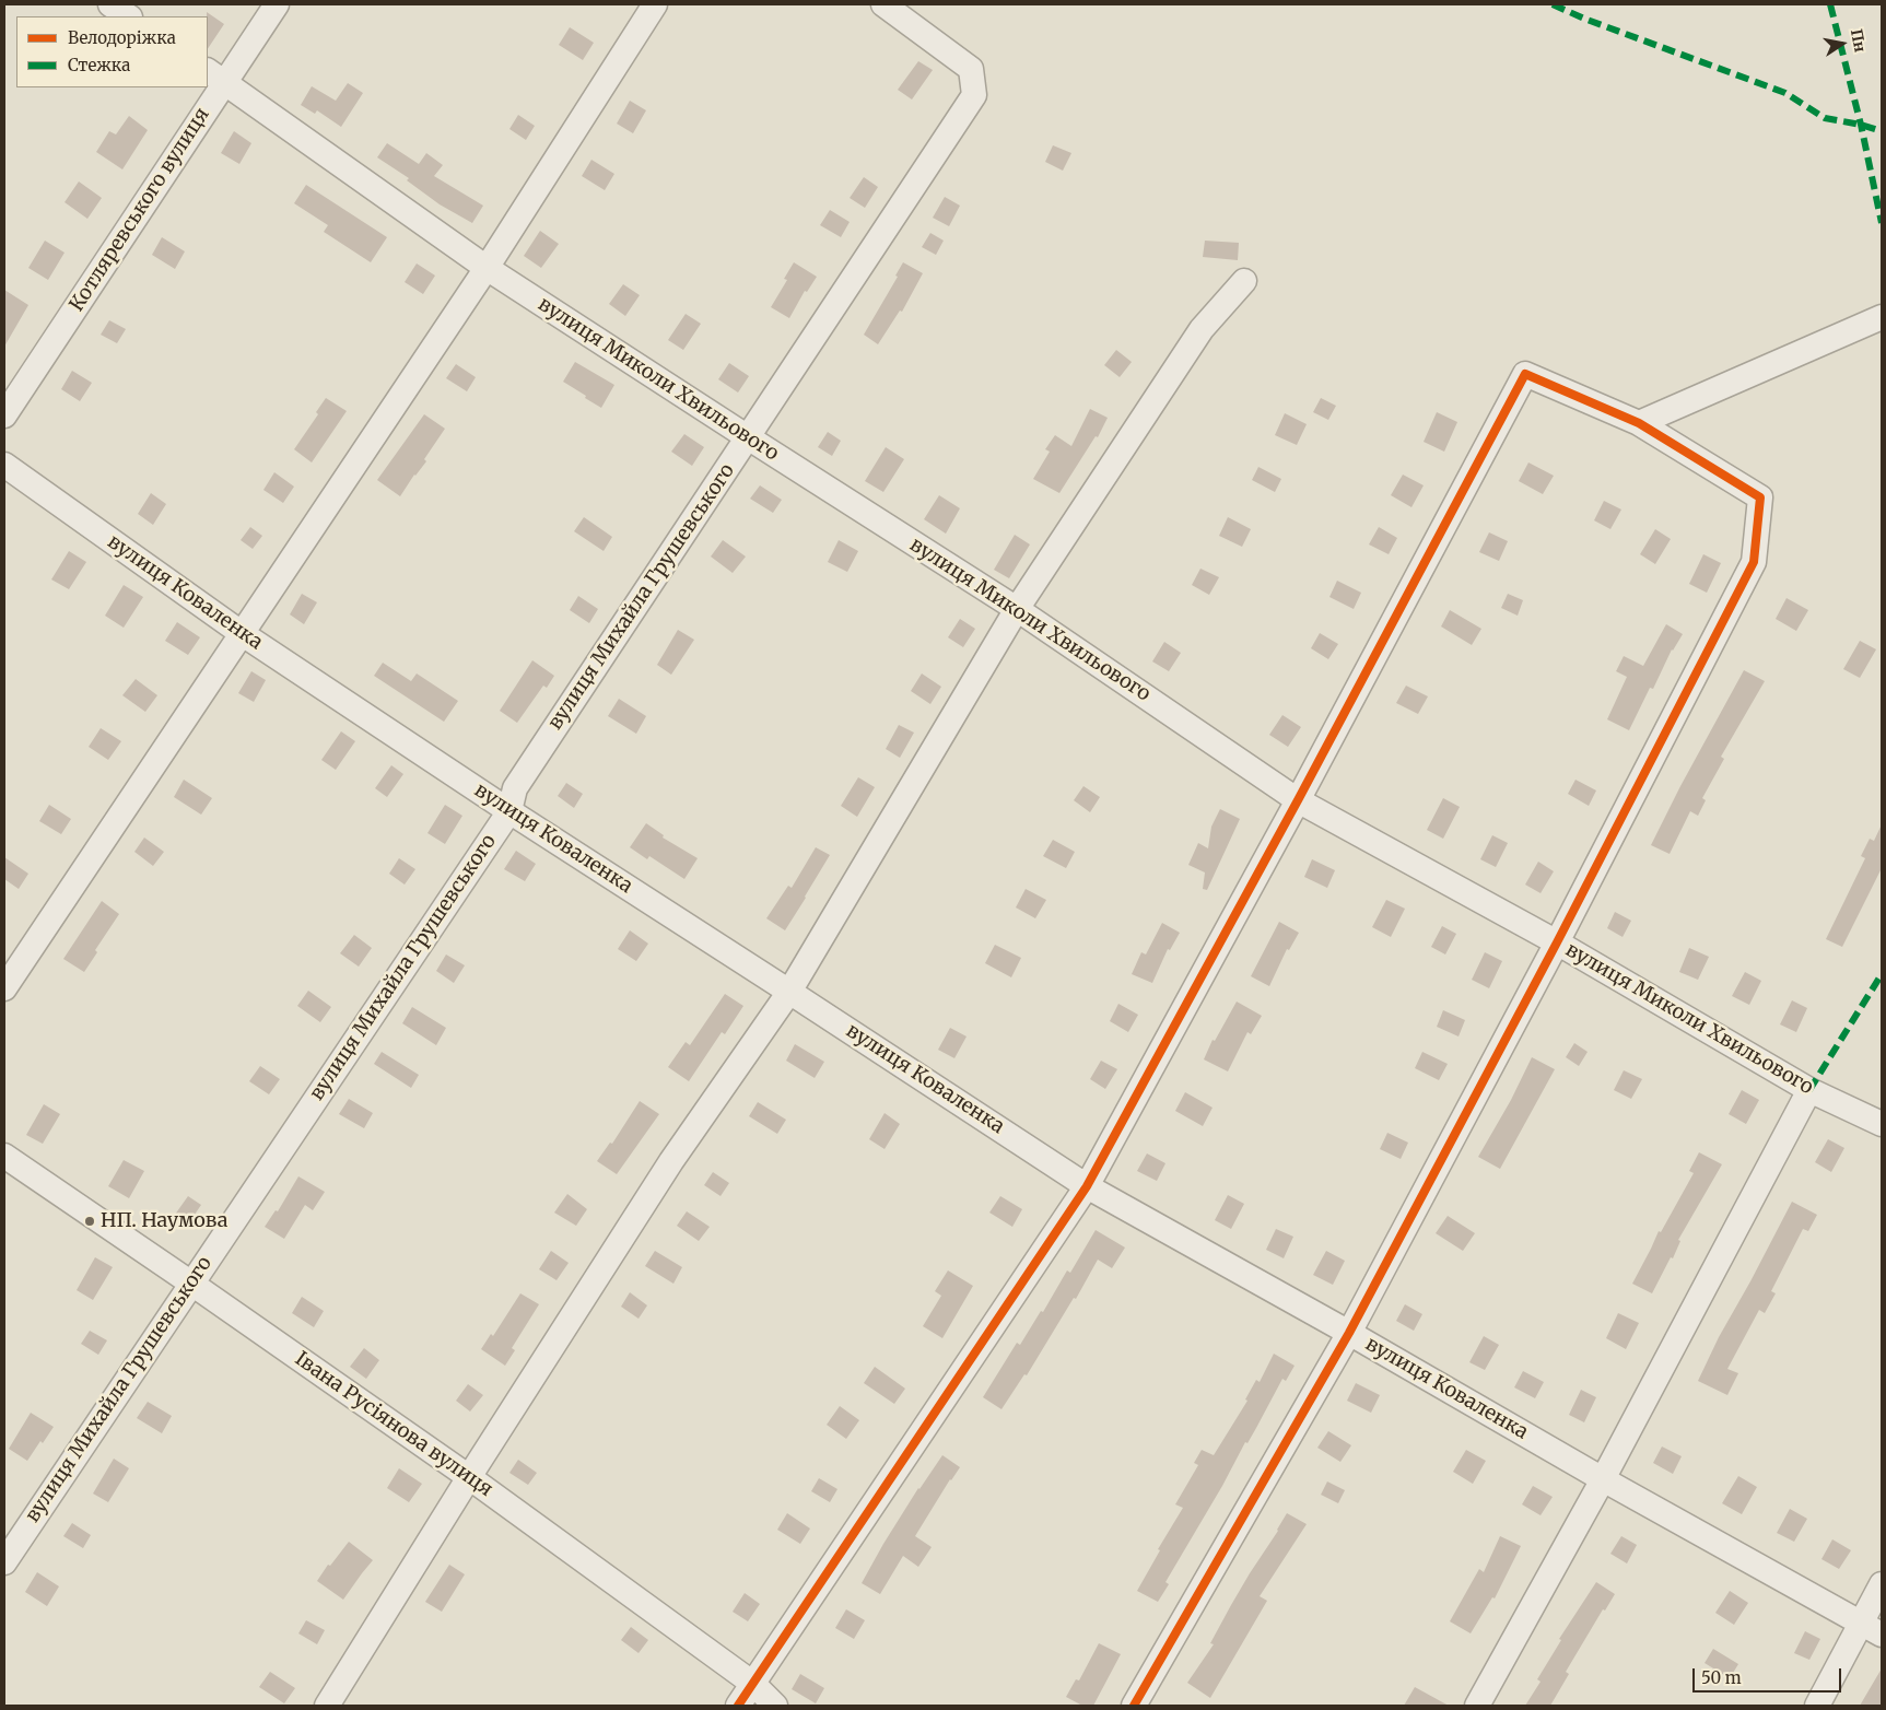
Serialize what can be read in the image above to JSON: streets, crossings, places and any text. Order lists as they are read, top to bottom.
{
  "streets": {
    "street": [
      "Котляревського вулиця",
      "вулиця Миколи Хвильового",
      "вулиця Коваленка",
      "вулиця Михайла Грушевського",
      "Івана Русіянова вулиця"
    ]
  },
  "crossings": [
    ["Котляревського вулиця", "вулиця Миколи Хвильового"],
    ["вулиця Миколи Хвильового", "вулиця Михайла Грушевського"],
    ["вулиця Коваленка", "вулиця Михайла Грушевського"],
    ["вулиця Михайла Грушевського", "Івана Русіянова вулиця"]
  ],
  "places": ["НП. Наумова"],
  "legend": ["Велодоріжка", "Стежка"],
  "scale_bar": "50 m",
  "north": "right"
}
